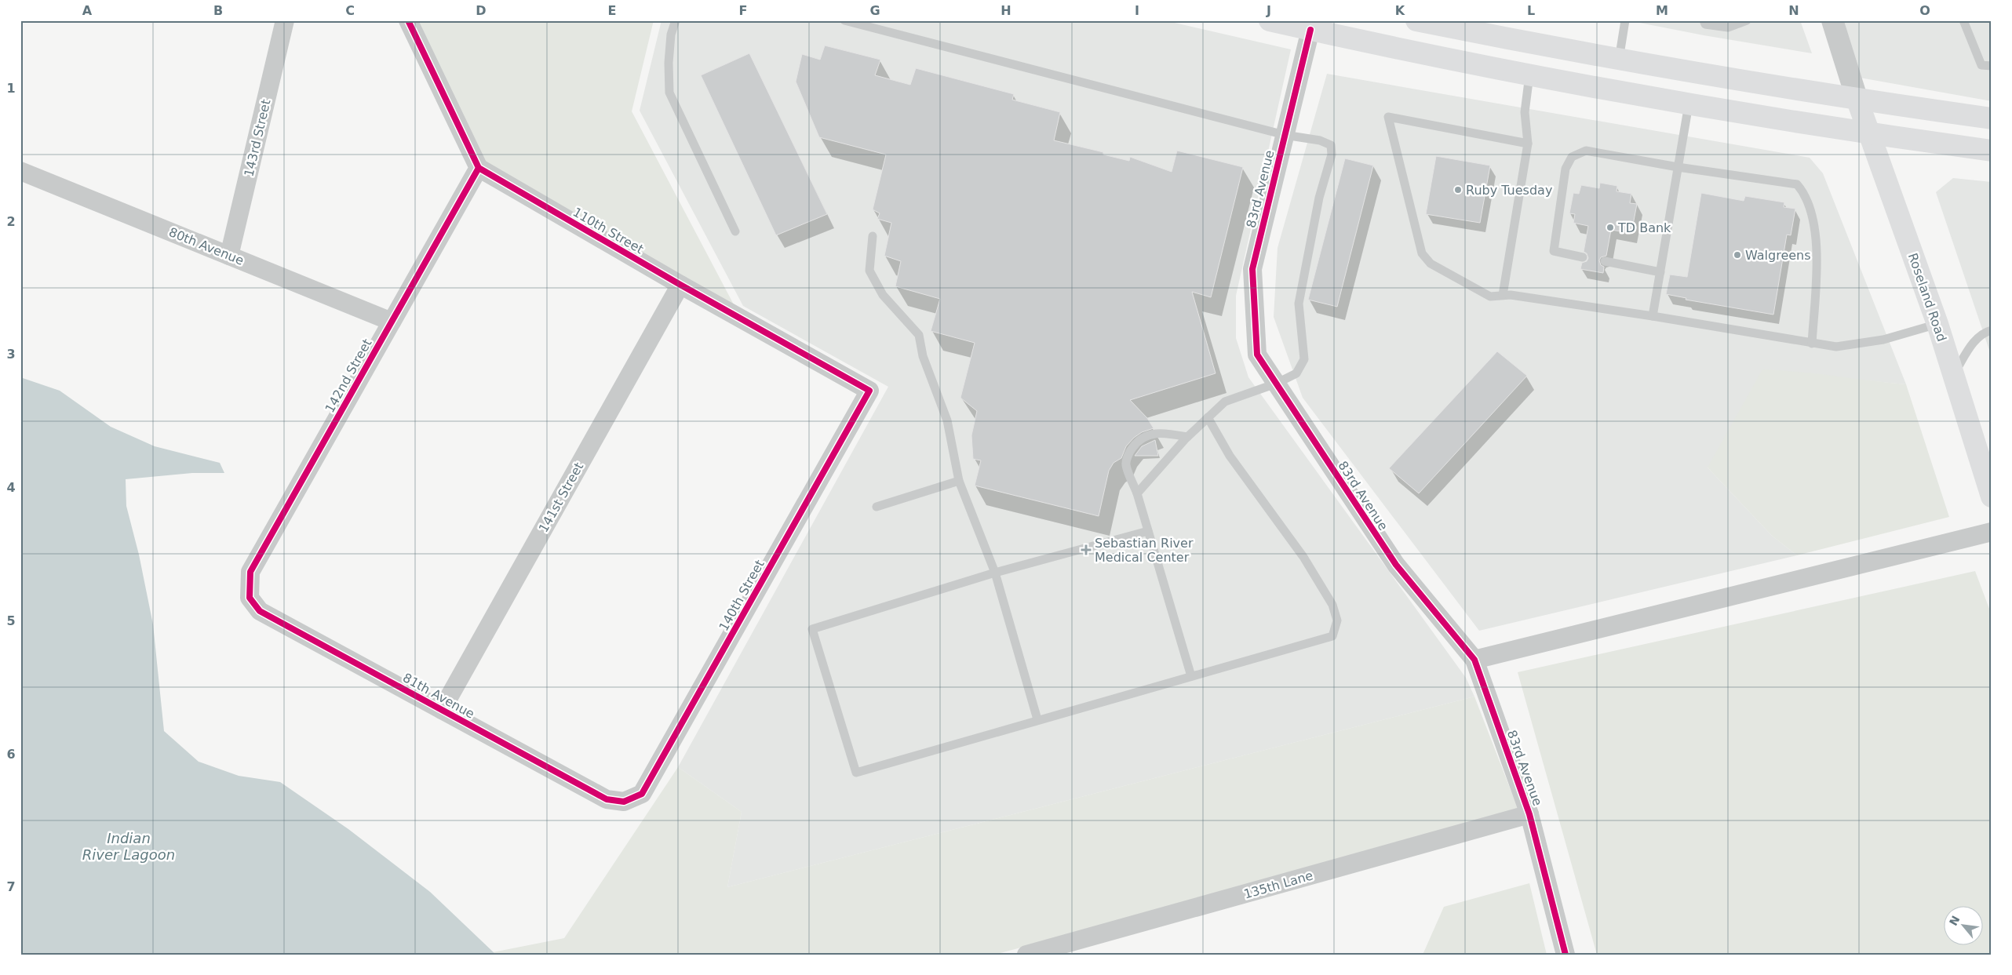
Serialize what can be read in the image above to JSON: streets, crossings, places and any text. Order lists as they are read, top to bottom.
{
  "streets": {
    "main road": ["Roseland Road"],
    "street": [
      "143rd Street",
      "83rd Avenue",
      "110th Street",
      "80th Avenue",
      "142nd Street",
      "141st Street",
      "140th Street",
      "81th Avenue",
      "135th Lane"
    ]
  },
  "crossings": [
    ["143rd Street", "80th Avenue"],
    ["83rd Avenue", "135th Lane"],
    ["110th Street", "142nd Street"],
    ["110th Street", "141st Street"],
    ["110th Street", "140th Street"],
    ["80th Avenue", "142nd Street"],
    ["142nd Street", "81th Avenue"],
    ["141st Street", "81th Avenue"],
    ["140th Street", "81th Avenue"]
  ],
  "water": ["Indian River Lagoon"],
  "places": {
    "other": ["Ruby Tuesday", "TD Bank", "Walgreens"],
    "health": ["Sebastian River Medical Center"]
  },
  "north": "top left",
  "grid": {
    "columns": [
      "A",
      "B",
      "C",
      "D",
      "E",
      "F",
      "G",
      "H",
      "I",
      "J",
      "K",
      "L",
      "M",
      "N",
      "O"
    ],
    "rows": [
      "1",
      "2",
      "3",
      "4",
      "5",
      "6",
      "7"
    ]
  }
}
